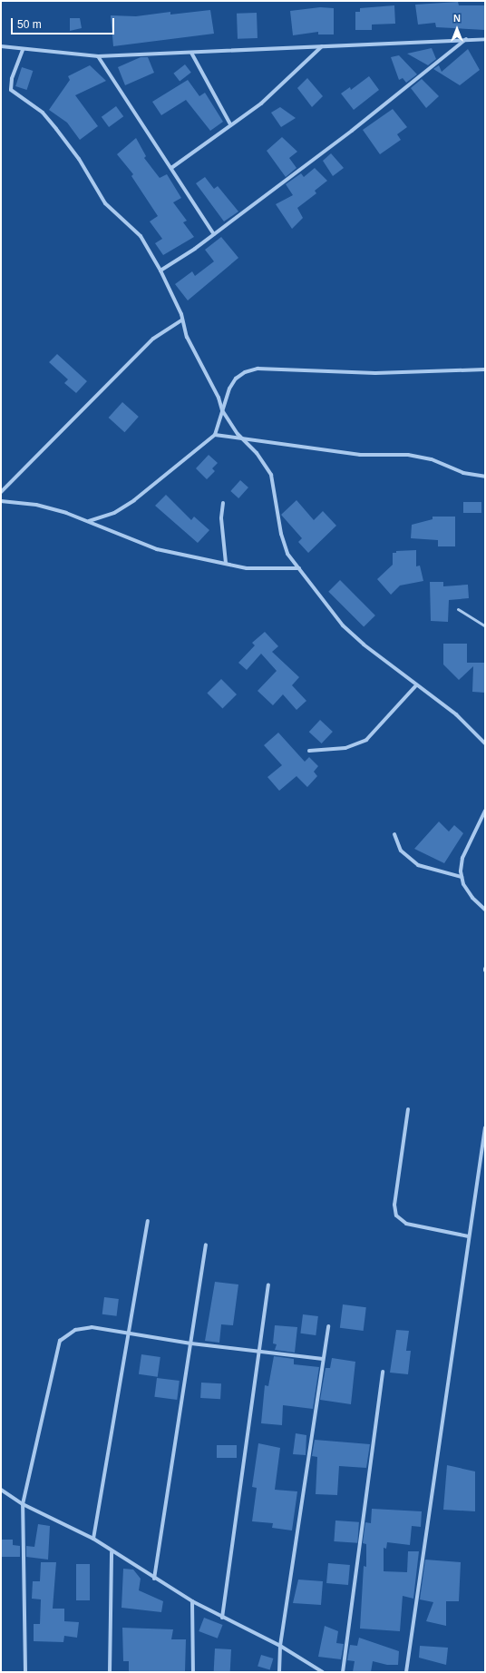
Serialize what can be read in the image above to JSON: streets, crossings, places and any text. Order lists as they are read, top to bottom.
{
  "scale_bar": "50 m",
  "north": "top"
}
